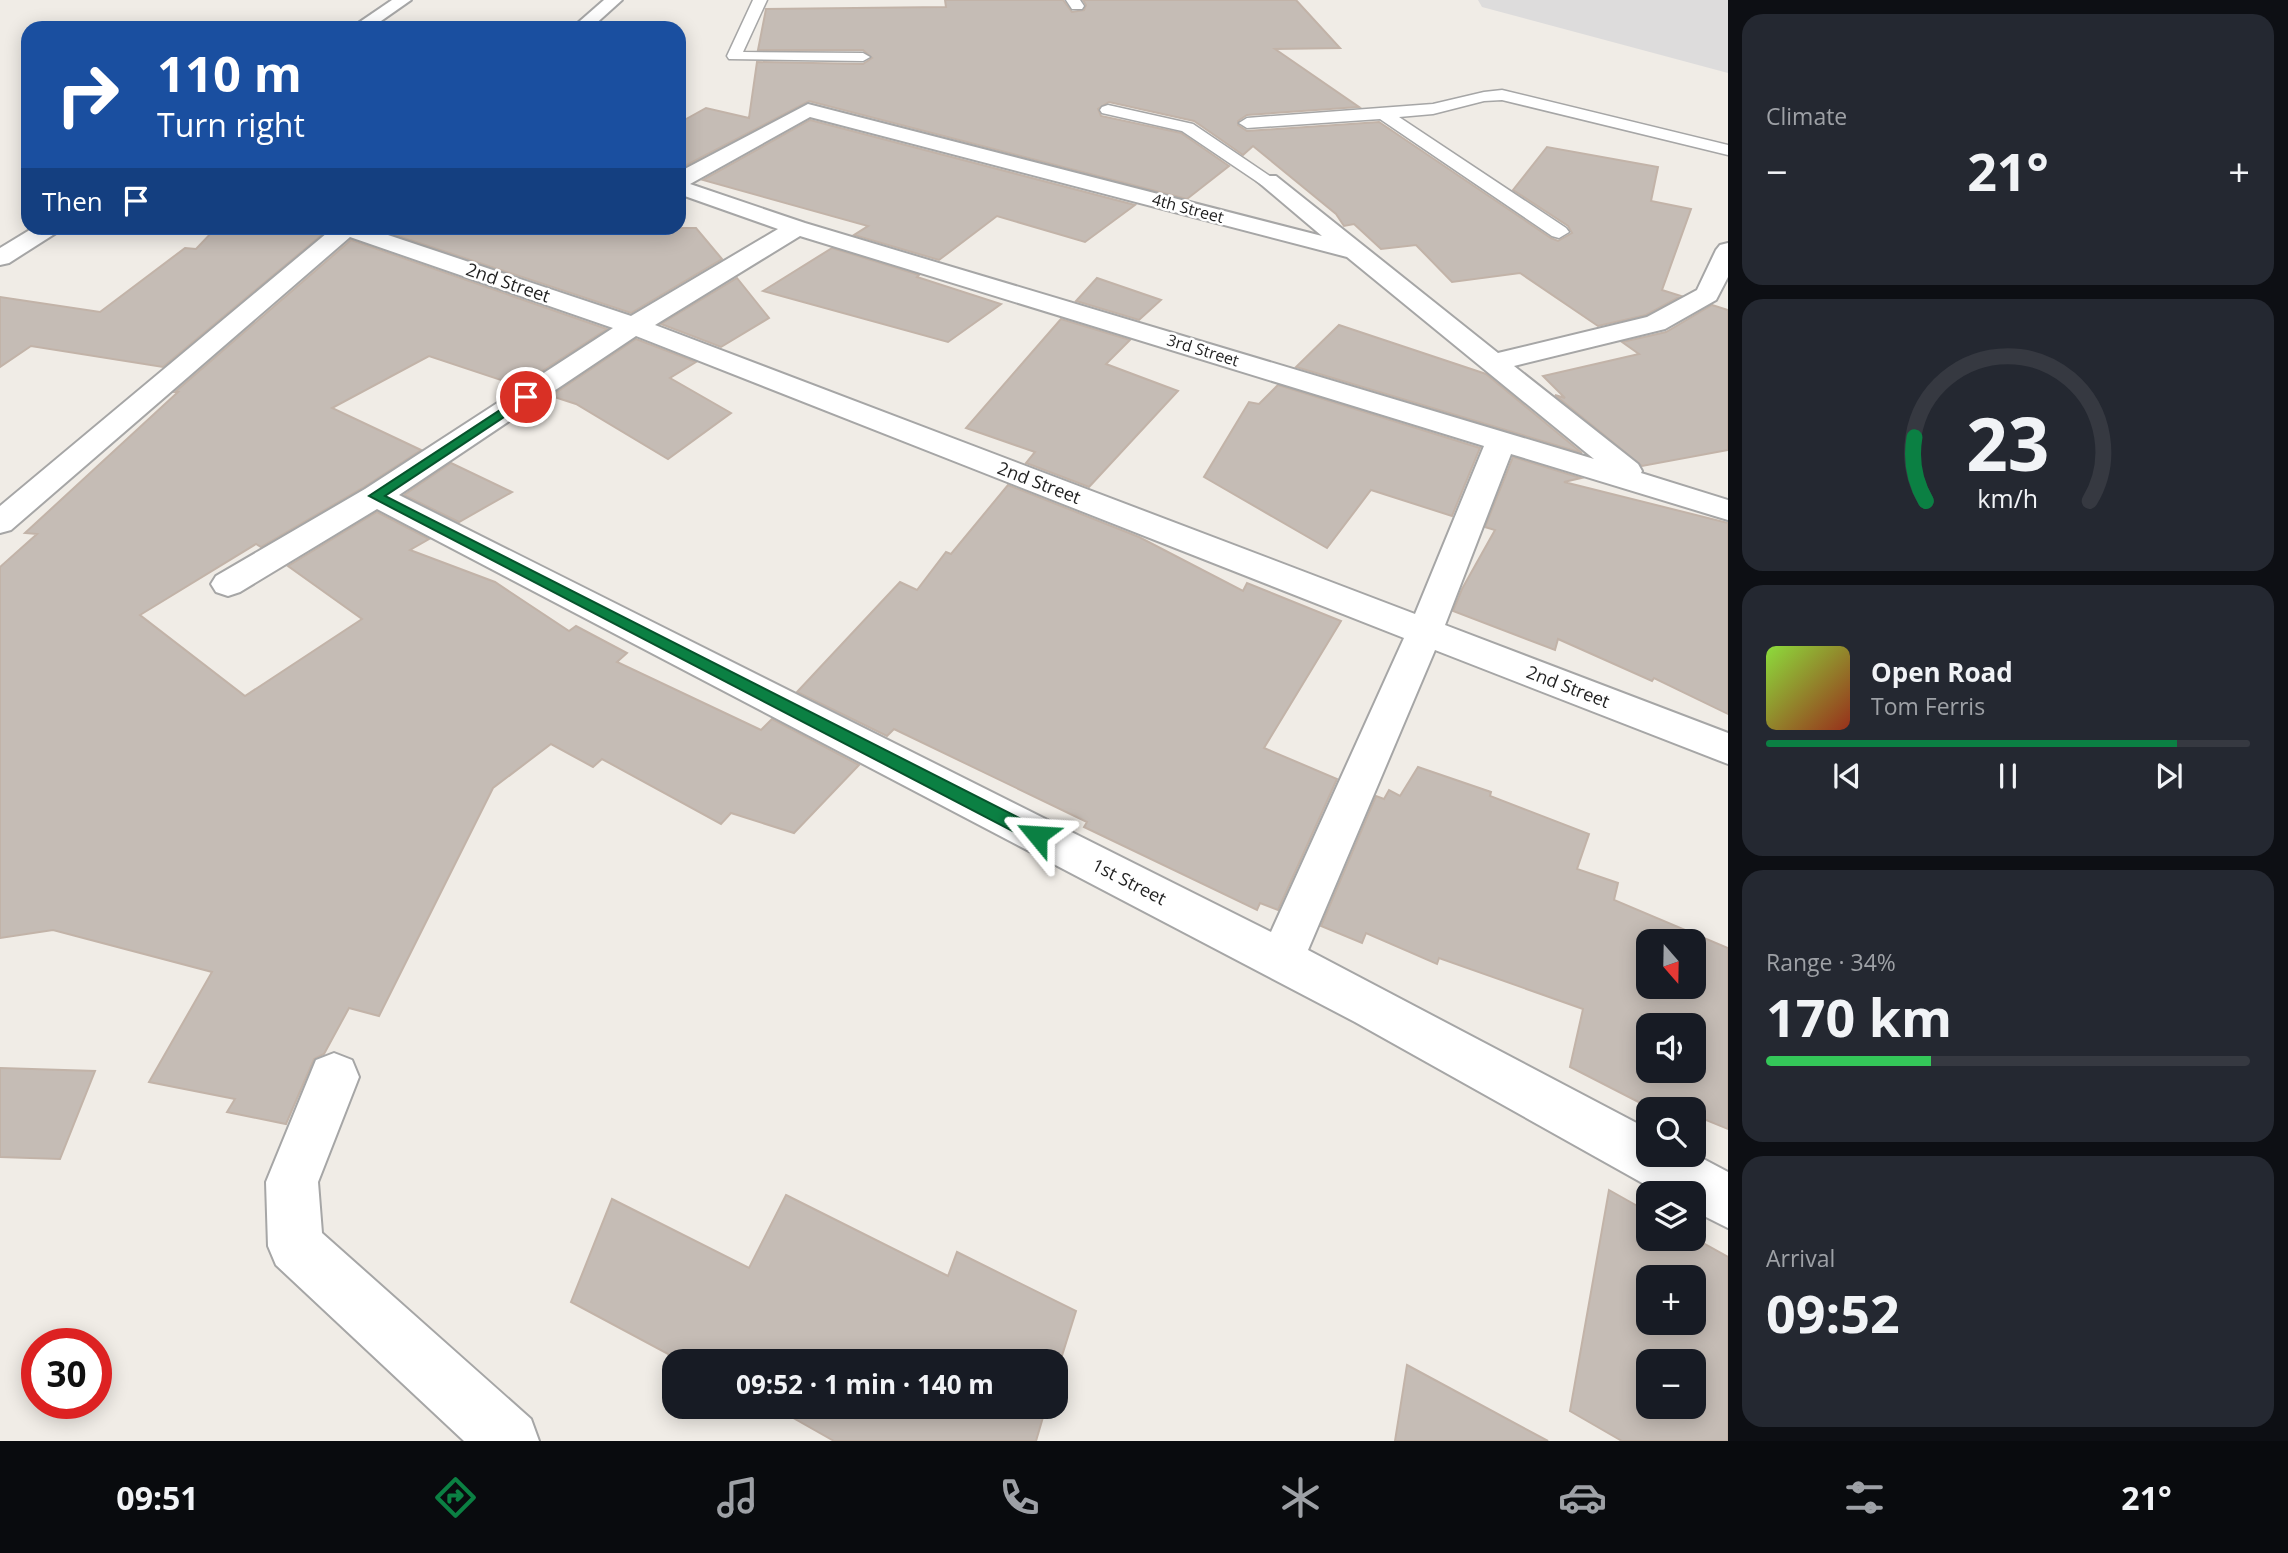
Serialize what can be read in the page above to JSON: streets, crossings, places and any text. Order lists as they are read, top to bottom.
{
  "streets": {
    "street": [
      "4th Street",
      "2nd Street",
      "3rd Street",
      "1st Street"
    ]
  },
  "crossings": [
    ["4th Street", "3rd Street"]
  ],
  "north": "bottom",
  "page": {
    "tile": [
      "Climate",
      ["Range · 34%", "170 km"],
      ["Arrival", "09:52"]
    ],
    "turn": ["110 m", "Turn right"],
    "heat": ["−", "21°", "+"],
    "then": "Then",
    "song": ["Open Road", "Tom Ferris"],
    "map_buttons": ["+", "−"],
    "limit": "30",
    "trip": "09:52 · 1 min · 140 m",
    "tabs": ["09:51", "21°"],
    "gauge": ["23", "km/h"]
  }
}
